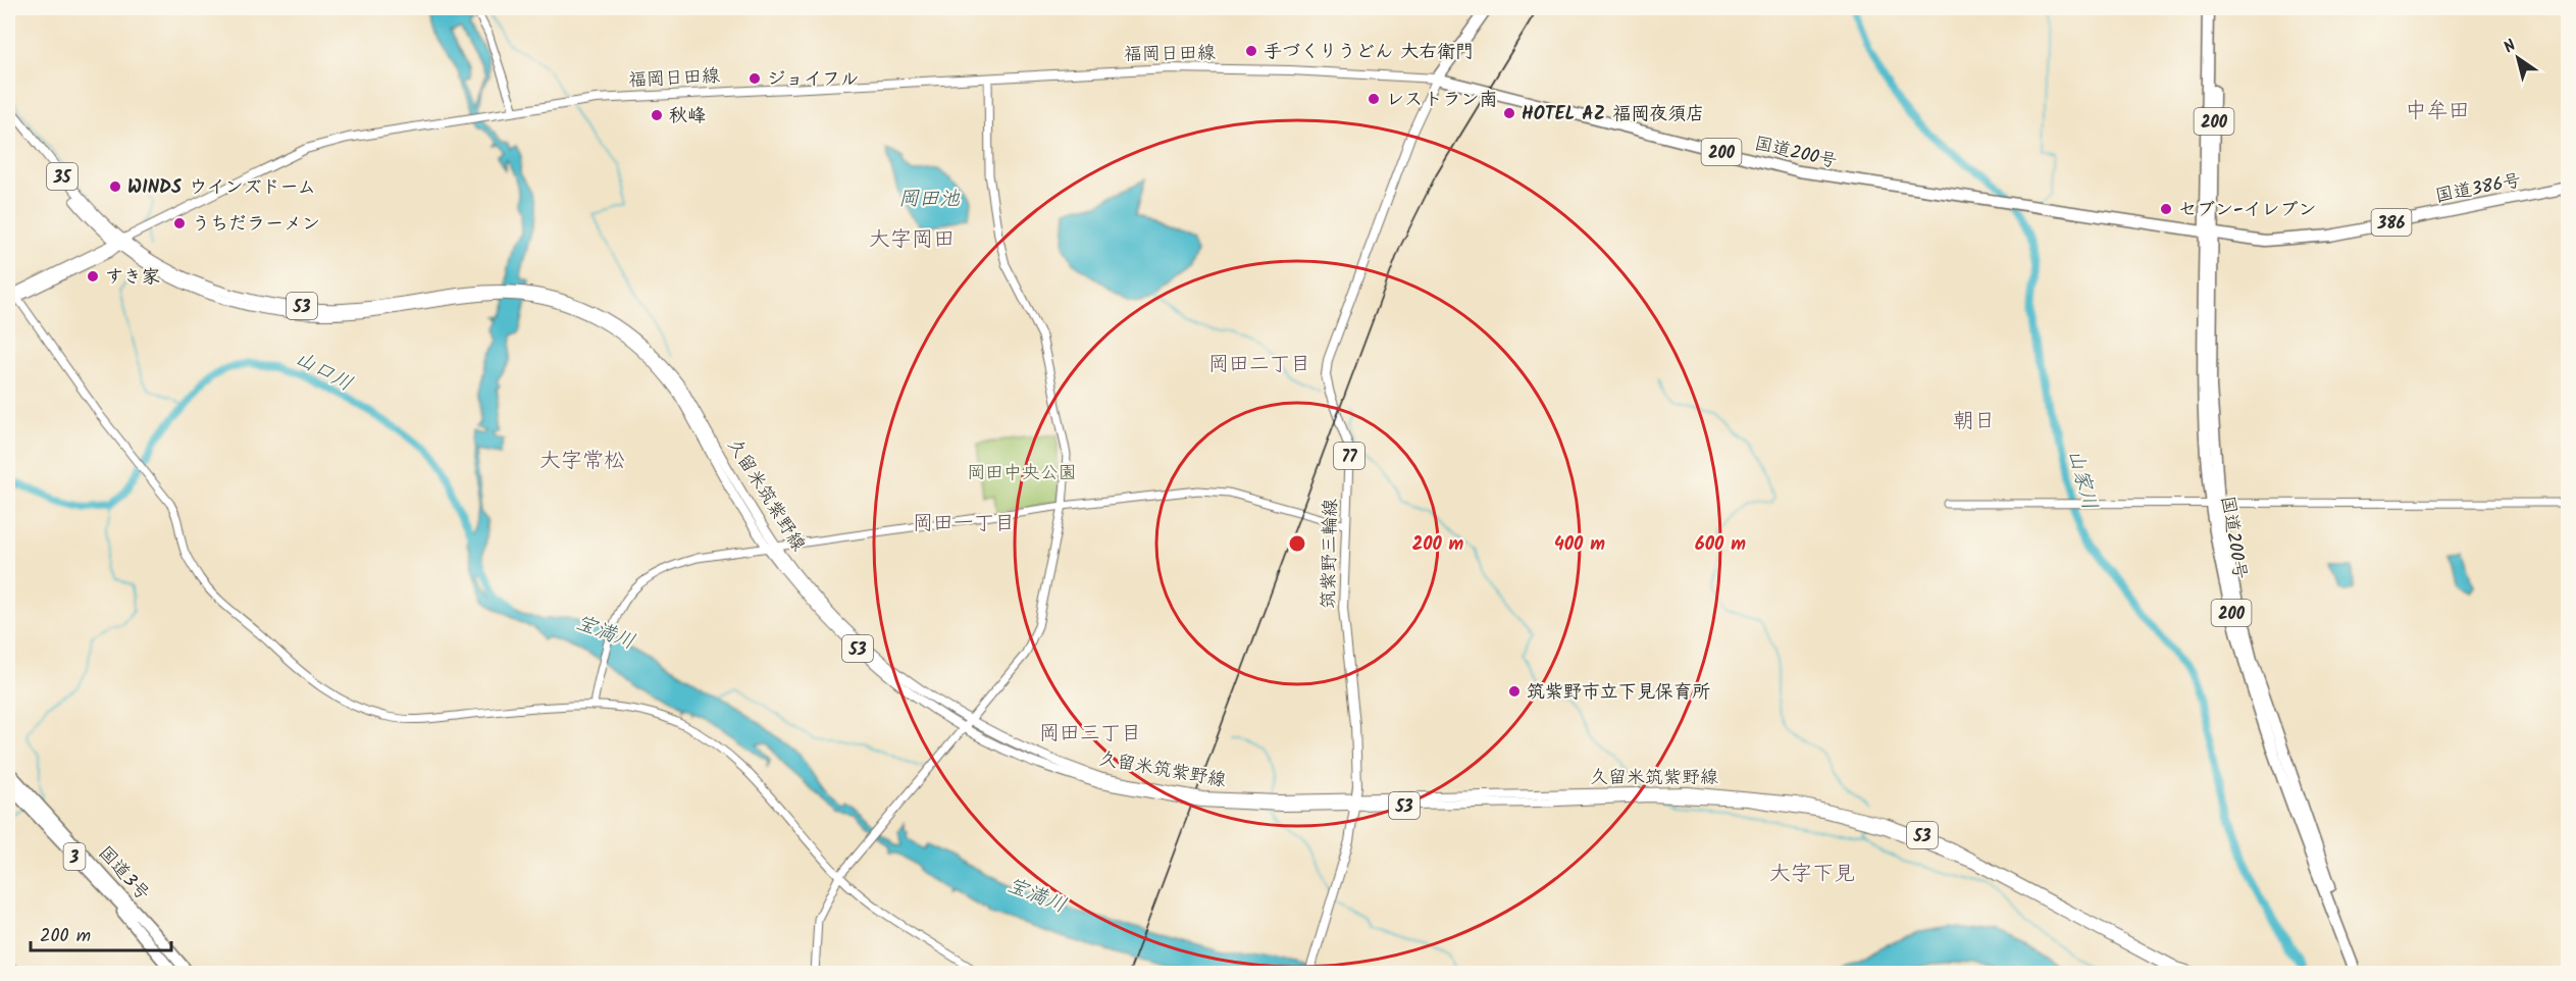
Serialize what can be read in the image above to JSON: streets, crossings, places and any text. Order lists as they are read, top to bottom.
{
  "streets": {
    "highway": [
      "200",
      "国道200号",
      "国道386号",
      "386",
      "3",
      "国道3号"
    ],
    "main road": [
      "福岡日田線",
      "35",
      "53",
      "77",
      "久留米筑紫野線",
      "筑紫野三輪線"
    ]
  },
  "crossings": [
    ["福岡日田線", "国道200号"],
    ["福岡日田線", "35"],
    ["福岡日田線", "久留米筑紫野線"],
    ["福岡日田線", "筑紫野三輪線"],
    ["200", "国道200号"],
    ["200", "国道386号"],
    ["国道200号", "国道386号"],
    ["国道200号", "筑紫野三輪線"],
    ["35", "久留米筑紫野線"],
    ["久留米筑紫野線", "筑紫野三輪線"]
  ],
  "districts": [
    "中牟田",
    "大字岡田",
    "岡田二丁目",
    "朝日",
    "大字常松",
    "岡田一丁目",
    "岡田三丁目",
    "大字下見"
  ],
  "water": [
    "岡田池",
    "山口川",
    "山家川",
    "宝満川"
  ],
  "parks": ["岡田中央公園"],
  "places": [
    "手づくりうどん 大右衛門",
    "ジョイフル",
    "レストラン南",
    "HOTEL AZ 福岡夜須店",
    "秋峰",
    "WINDS ウインズドーム",
    "セブン-イレブン",
    "うちだラーメン",
    "すき家",
    "筑紫野市立下見保育所"
  ],
  "scale_bar": "200 m",
  "north": "top left",
  "rings": ["200 m", "400 m", "600 m"]
}
